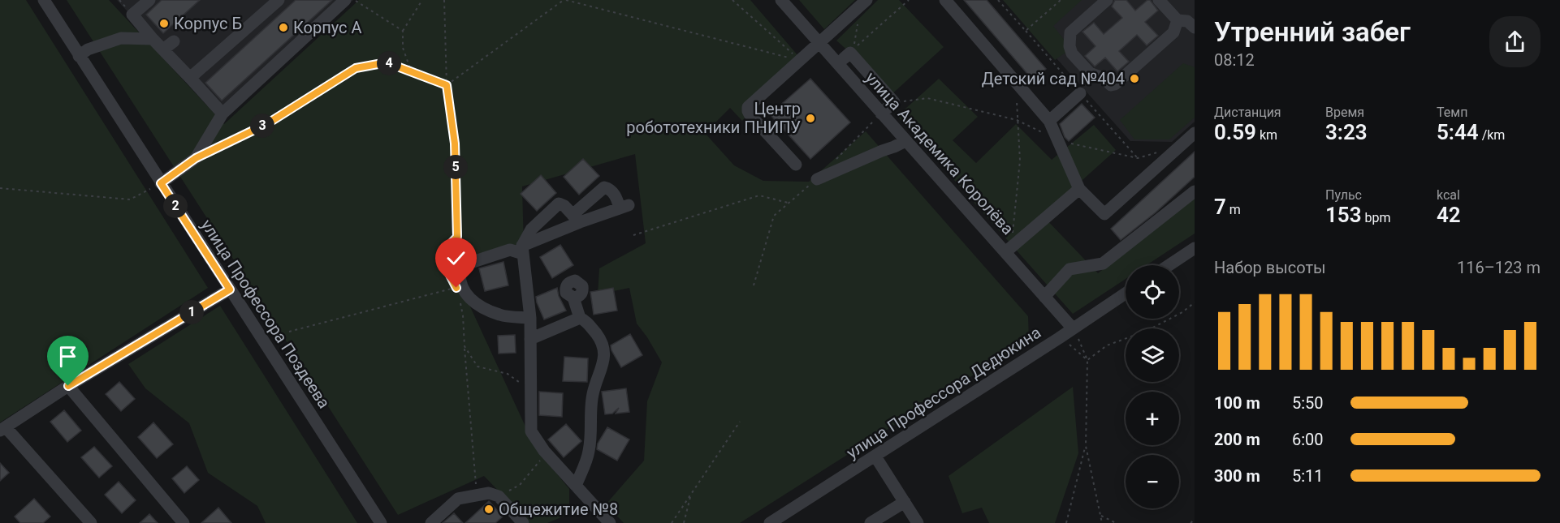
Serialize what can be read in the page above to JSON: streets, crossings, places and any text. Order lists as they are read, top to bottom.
{
  "streets": {
    "street": ["улица Академика Королёва", "улица Профессора Поздеева", "улица Профессора Дедюкина"]
  },
  "crossings": [
    ["улица Академика Королёва", "улица Профессора Дедюкина"]
  ],
  "places": [
    "Корпус Б",
    "Корпус А",
    "Детский сад №404",
    "Центр робототехники ПНИПУ",
    "Общежитие №8"
  ],
  "page": {
    "heading": ["Утренний забег", "08:12"],
    "pins": [
      "4",
      "3",
      "5",
      "2",
      "1"
    ],
    "stats": [
      ["Дистанция", "0.59 km"],
      ["Время", "3:23"],
      ["Темп", "5:44 /km"],
      ["7 m"],
      ["Пульс", "153 bpm"],
      ["kcal", "42"]
    ],
    "chart": ["Набор высоты", "116–123 m"],
    "map_buttons": ["+", "−"],
    "list": [
      {
        "name": "100 m",
        "note": "5:50"
      },
      {
        "name": "200 m",
        "note": "6:00"
      },
      {
        "name": "300 m",
        "note": "5:11"
      }
    ]
  }
}
